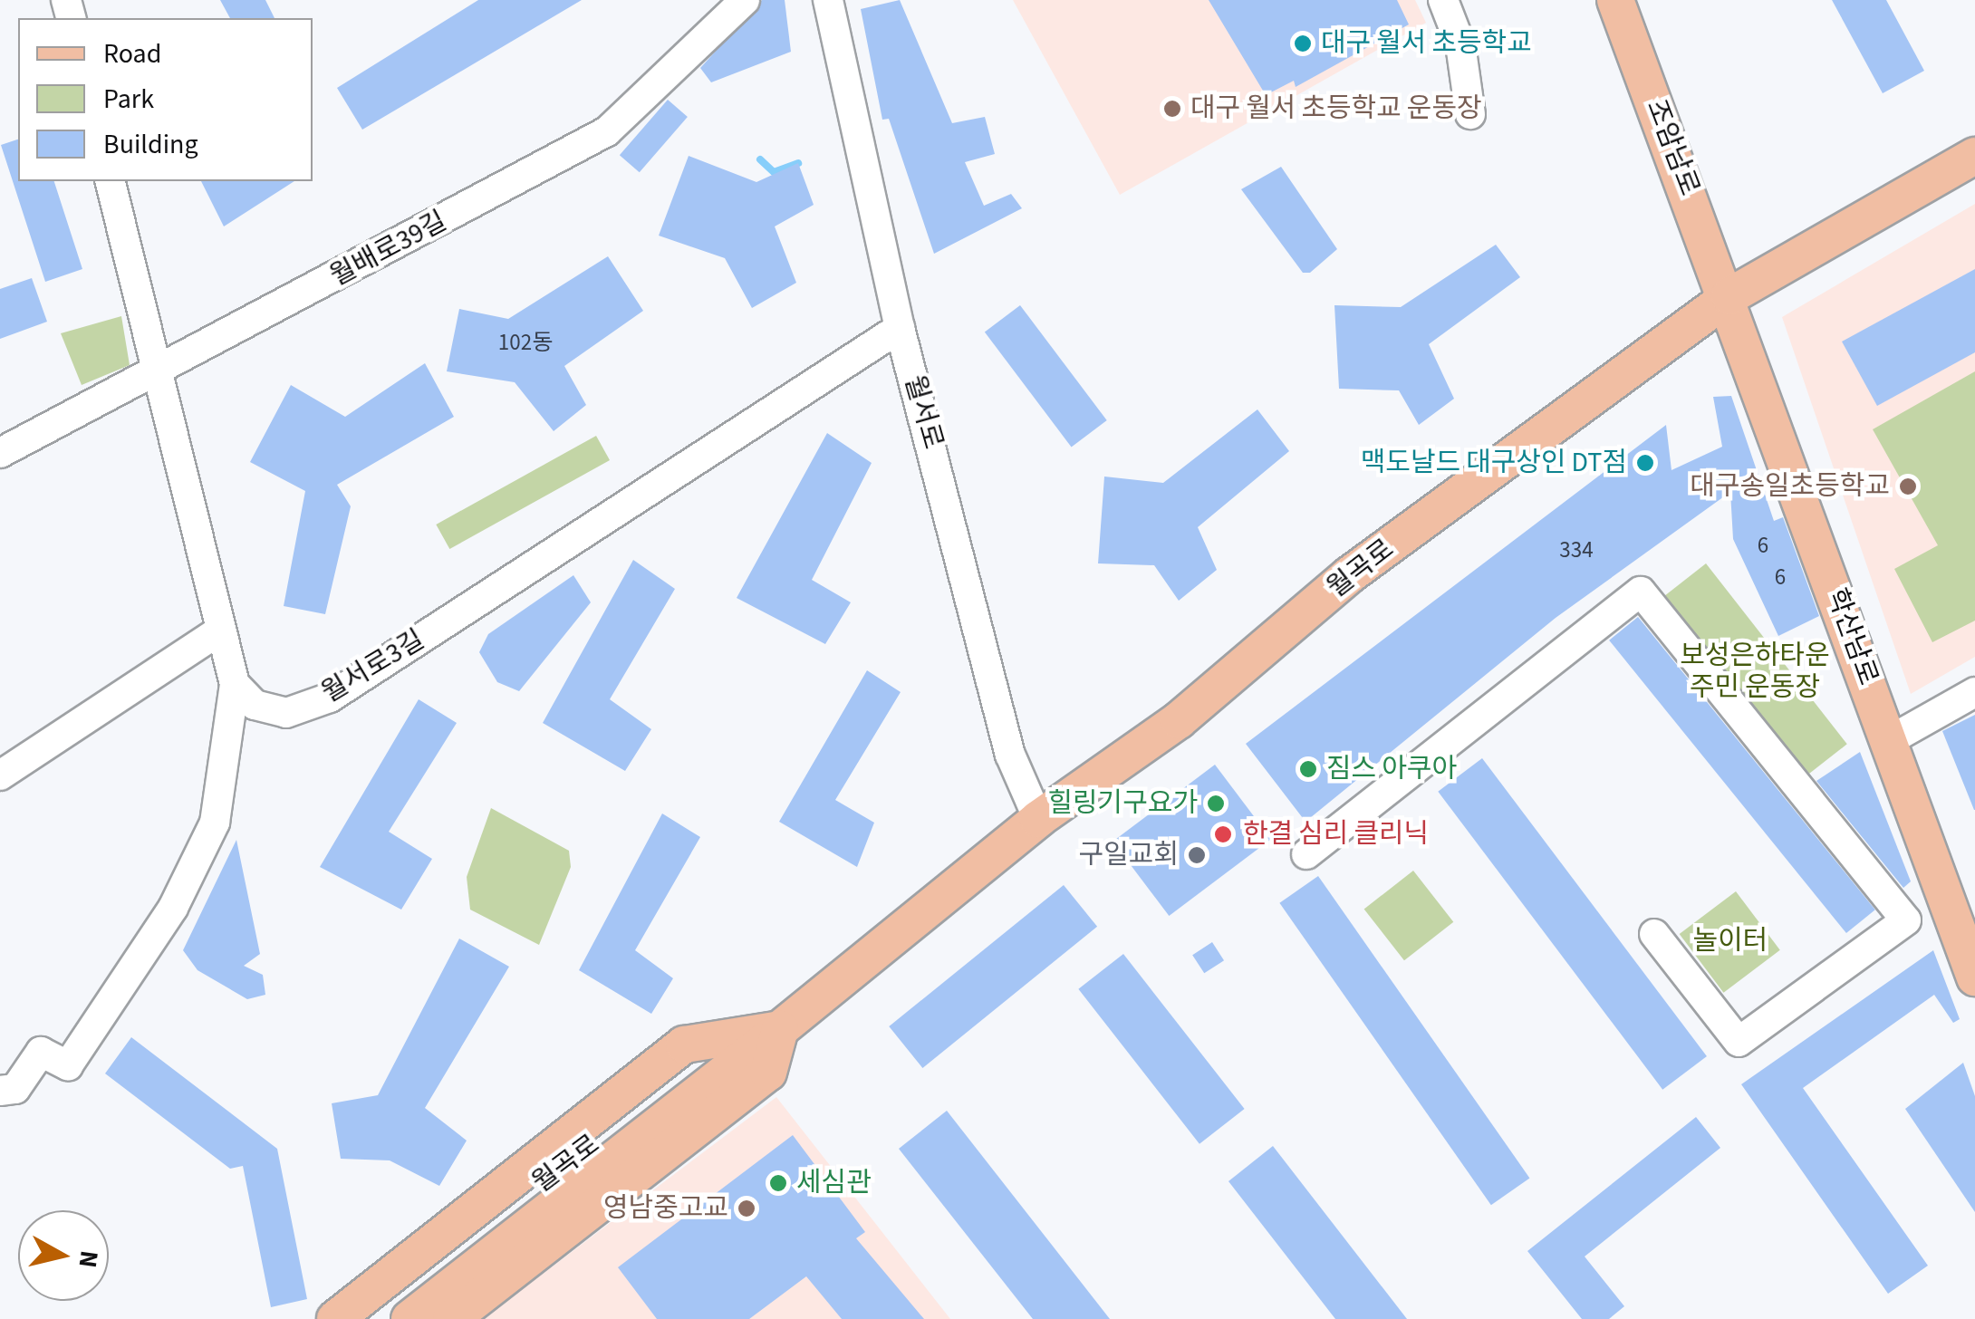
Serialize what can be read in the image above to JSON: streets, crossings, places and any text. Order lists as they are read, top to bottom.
{
  "streets": {
    "main road": ["조암남로", "월곡로", "학산남로"],
    "street": ["월배로39길", "월서로", "월서로3길"]
  },
  "crossings": [
    ["조암남로", "월곡로"],
    ["조암남로", "학산남로"],
    ["월서로", "월곡로"],
    ["월서로", "월서로3길"],
    ["월곡로", "학산남로"]
  ],
  "parks": ["보성은하타운 주민 운동장", "놀이터"],
  "places": [
    "대구 월서 초등학교",
    "대구 월서 초등학교 운동장",
    "맥도날드 대구상인 DT점",
    "대구송일초등학교",
    "짐스 아쿠아",
    "힐링기구요가",
    "한결 심리 클리닉",
    "구일교회",
    "세심관",
    "영남중고교"
  ],
  "house_numbers": [
    "102동",
    "6",
    "334",
    "6"
  ],
  "legend": ["Road", "Park", "Building"],
  "north": "right"
}
